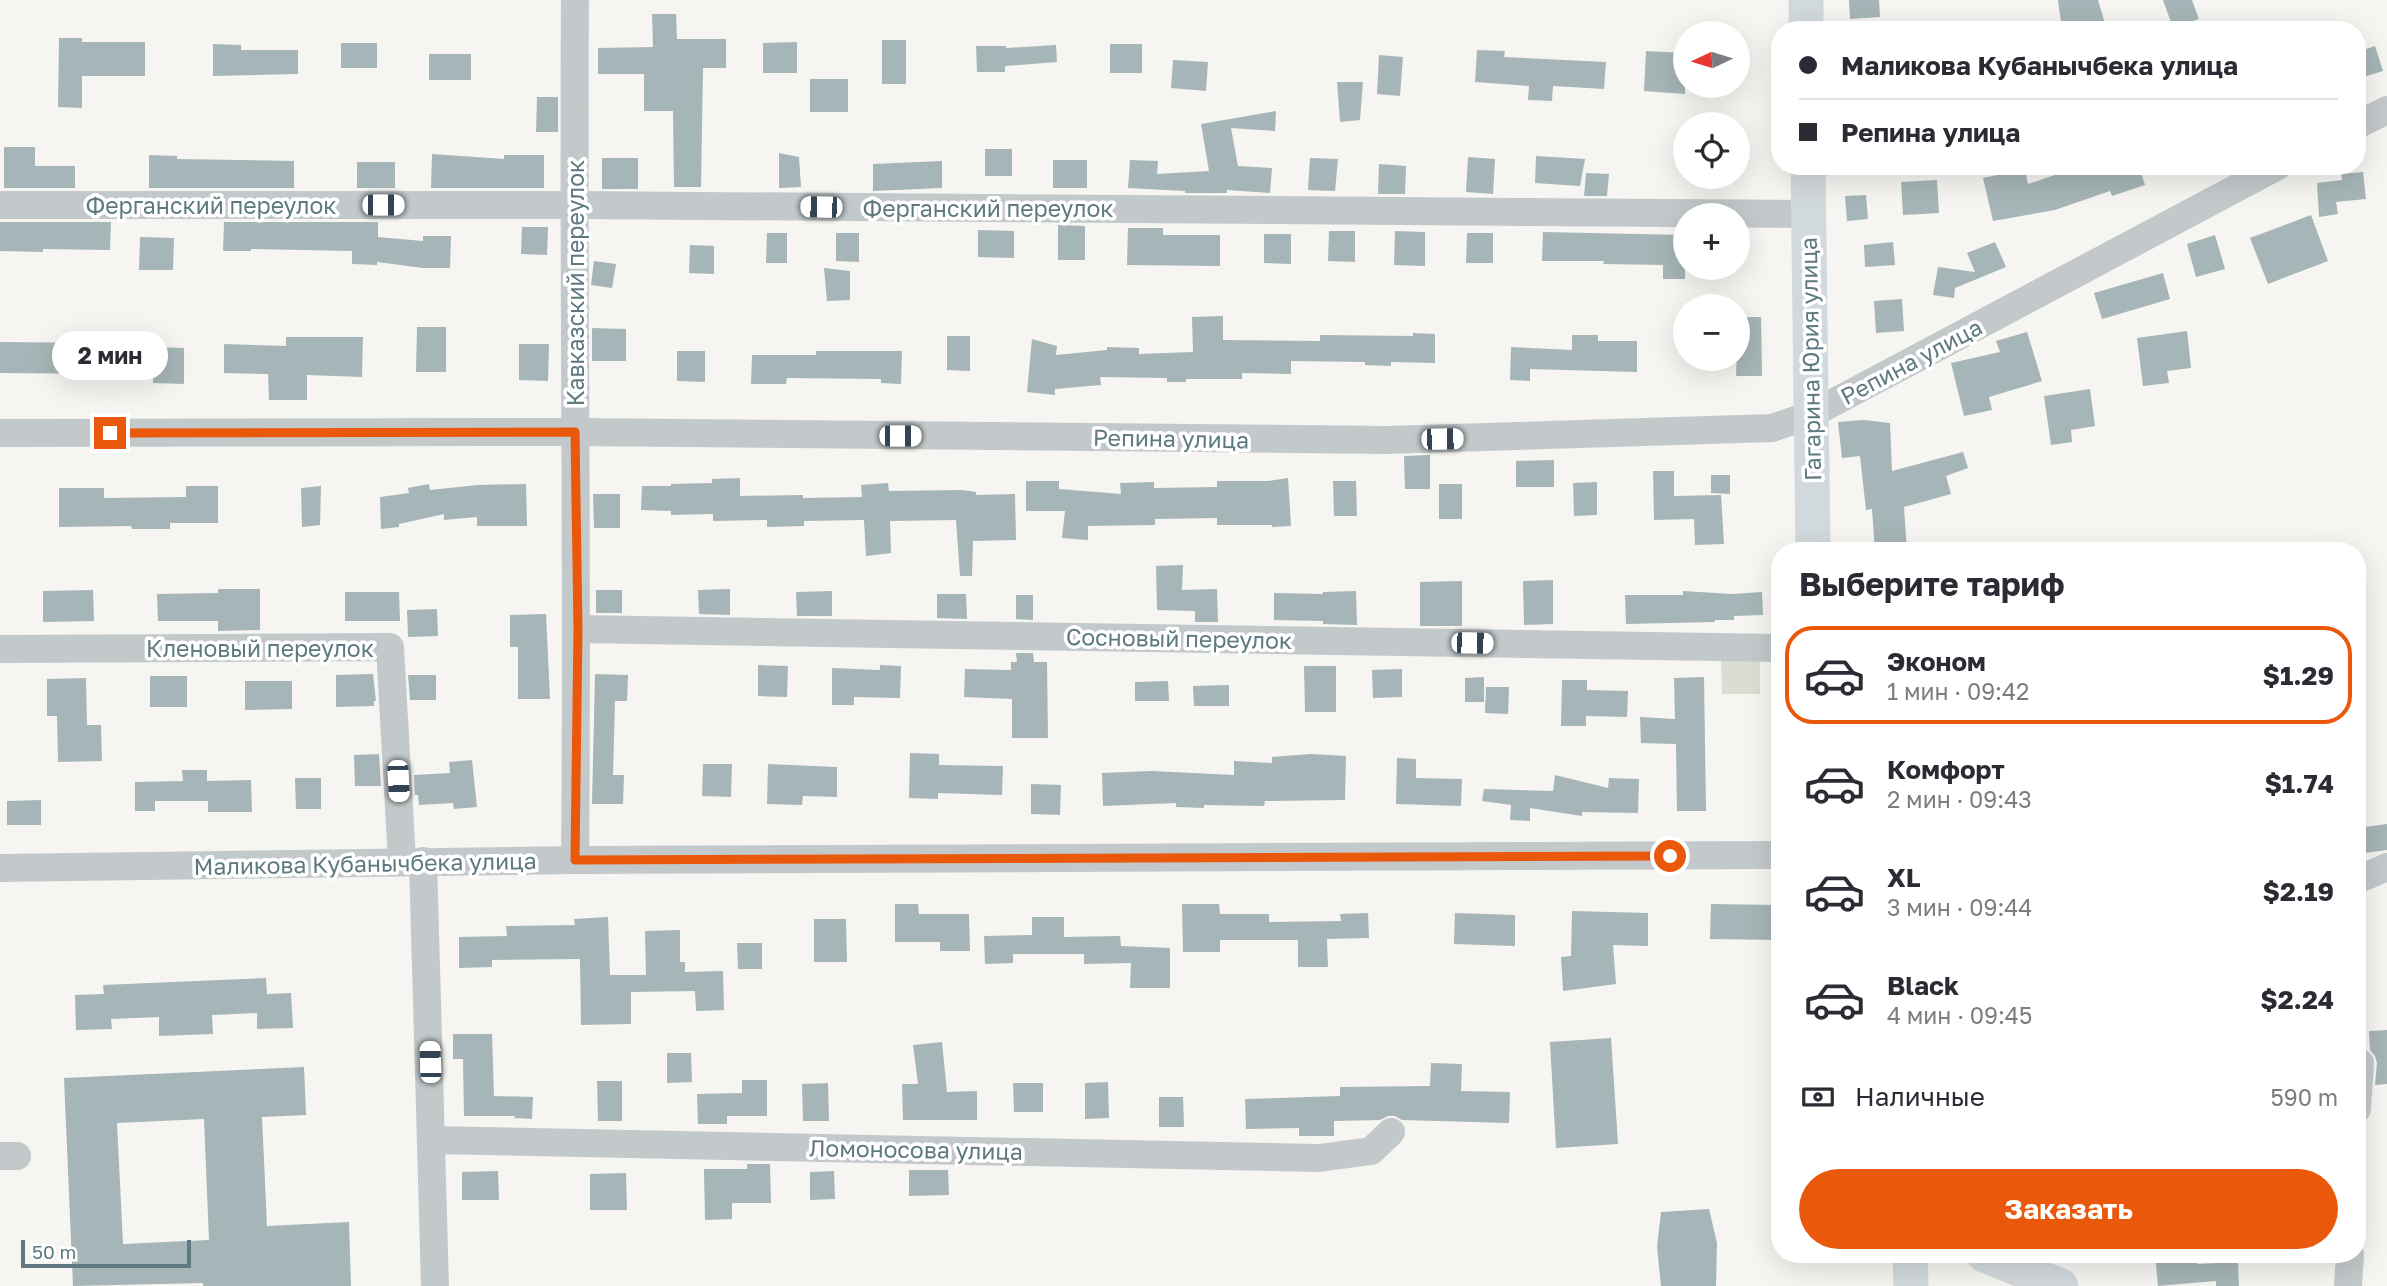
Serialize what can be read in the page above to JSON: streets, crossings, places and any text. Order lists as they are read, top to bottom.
{
  "streets": {
    "main road": ["Гагарина Юрия улица"],
    "street": [
      "Ферганский переулок",
      "Кавказский переулок",
      "Репина улица",
      "Сосновый переулок",
      "Кленовый переулок",
      "Маликова Кубанычбека улица",
      "Ломоносова улица"
    ]
  },
  "crossings": [
    ["Ферганский переулок", "Кавказский переулок"],
    ["Ферганский переулок", "Гагарина Юрия улица"],
    ["Кавказский переулок", "Репина улица"],
    ["Кавказский переулок", "Сосновый переулок"],
    ["Кавказский переулок", "Маликова Кубанычбека улица"],
    ["Гагарина Юрия улица", "Репина улица"],
    ["Кленовый переулок", "Маликова Кубанычбека улица"]
  ],
  "scale_bar": "50 m",
  "north": "left",
  "page": {
    "map_buttons": ["+", "−"],
    "banner": ["Маликова Кубанычбека улица", "Репина улица"],
    "bubble": "2 мин",
    "heading": "Выберите тариф",
    "list": [
      {
        "name": "Эконом",
        "note": "1 мин · 09:42",
        "value": "$1.29"
      },
      {
        "name": "Комфорт",
        "note": "2 мин · 09:43",
        "value": "$1.74"
      },
      {
        "name": "XL",
        "note": "3 мин · 09:44",
        "value": "$2.19"
      },
      {
        "name": "Black",
        "note": "4 мин · 09:45",
        "value": "$2.24"
      }
    ],
    "pay": ["Наличные", "590 m"],
    "buttons": "Заказать",
    "scale": "50 m"
  }
}
